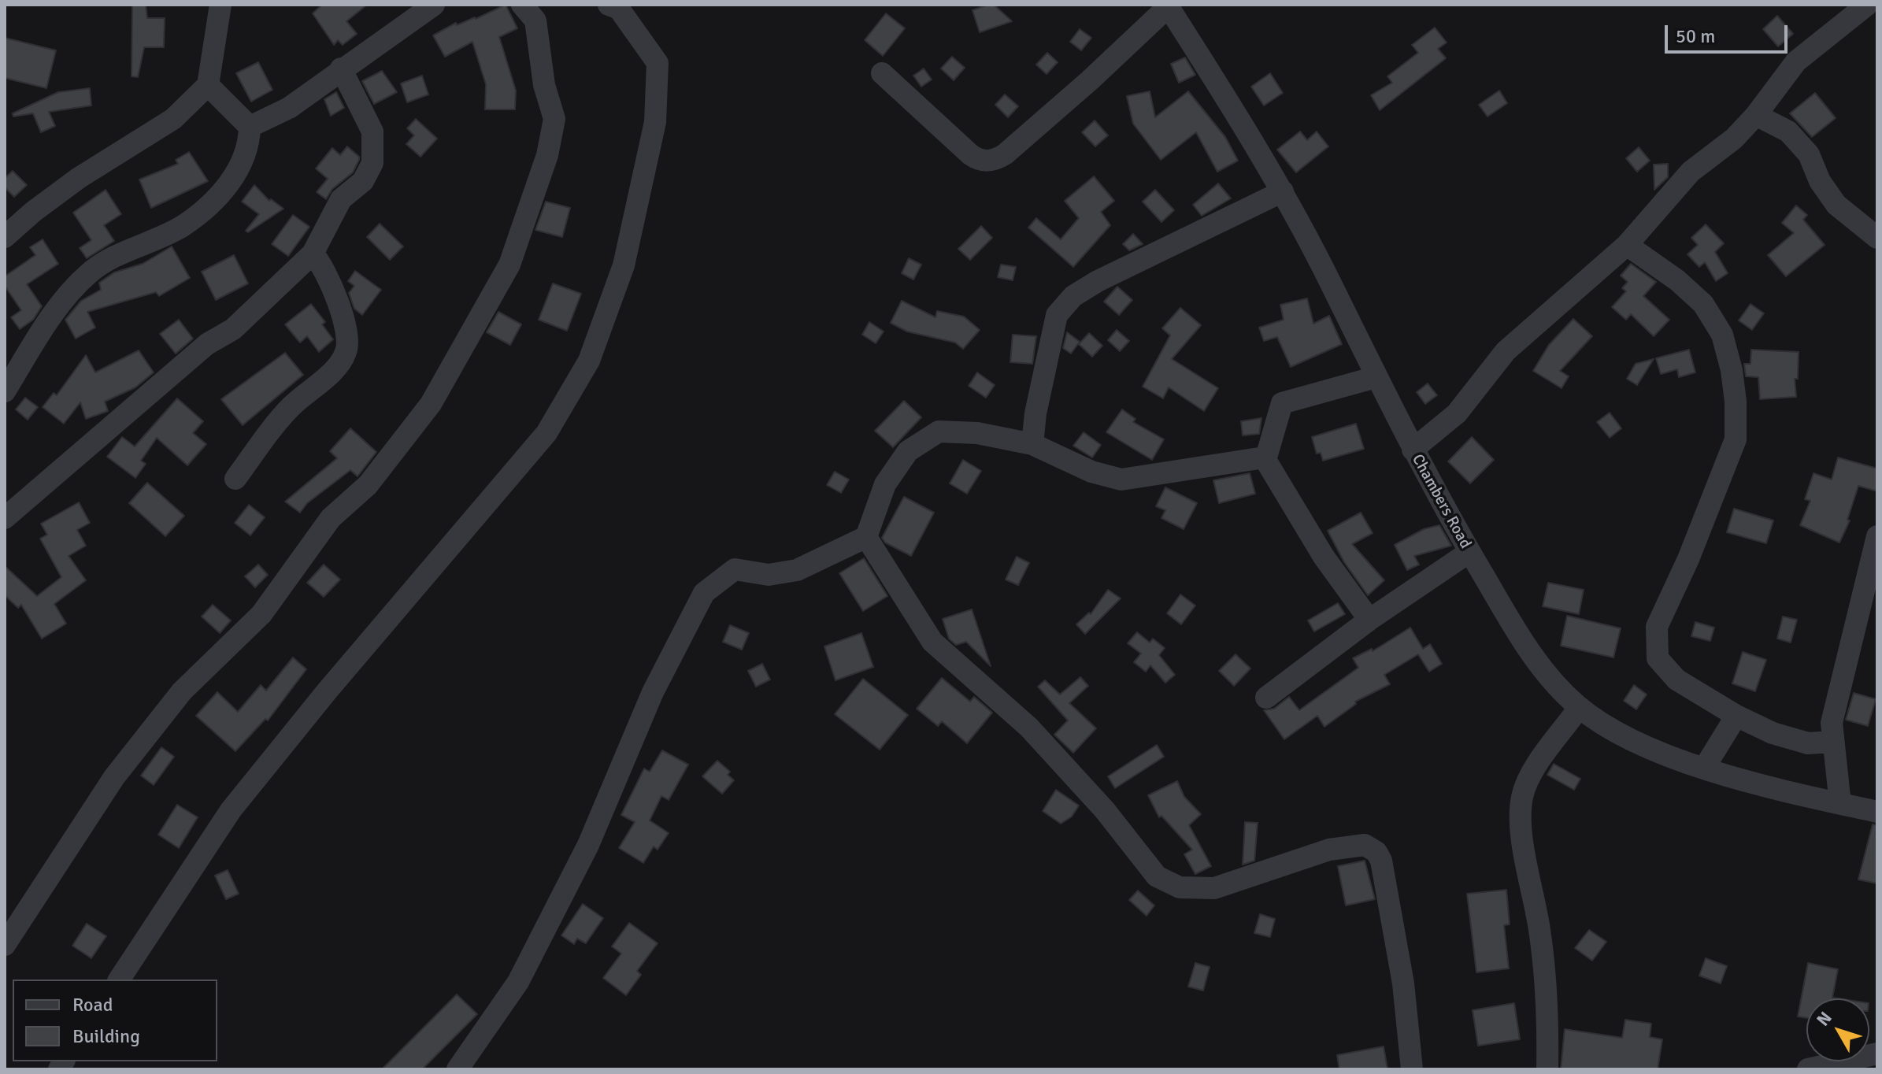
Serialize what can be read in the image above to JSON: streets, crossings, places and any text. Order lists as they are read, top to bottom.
{
  "streets": {
    "street": ["Chambers Road"]
  },
  "legend": ["Road", "Building"],
  "scale_bar": "50 m",
  "north": "top left"
}
